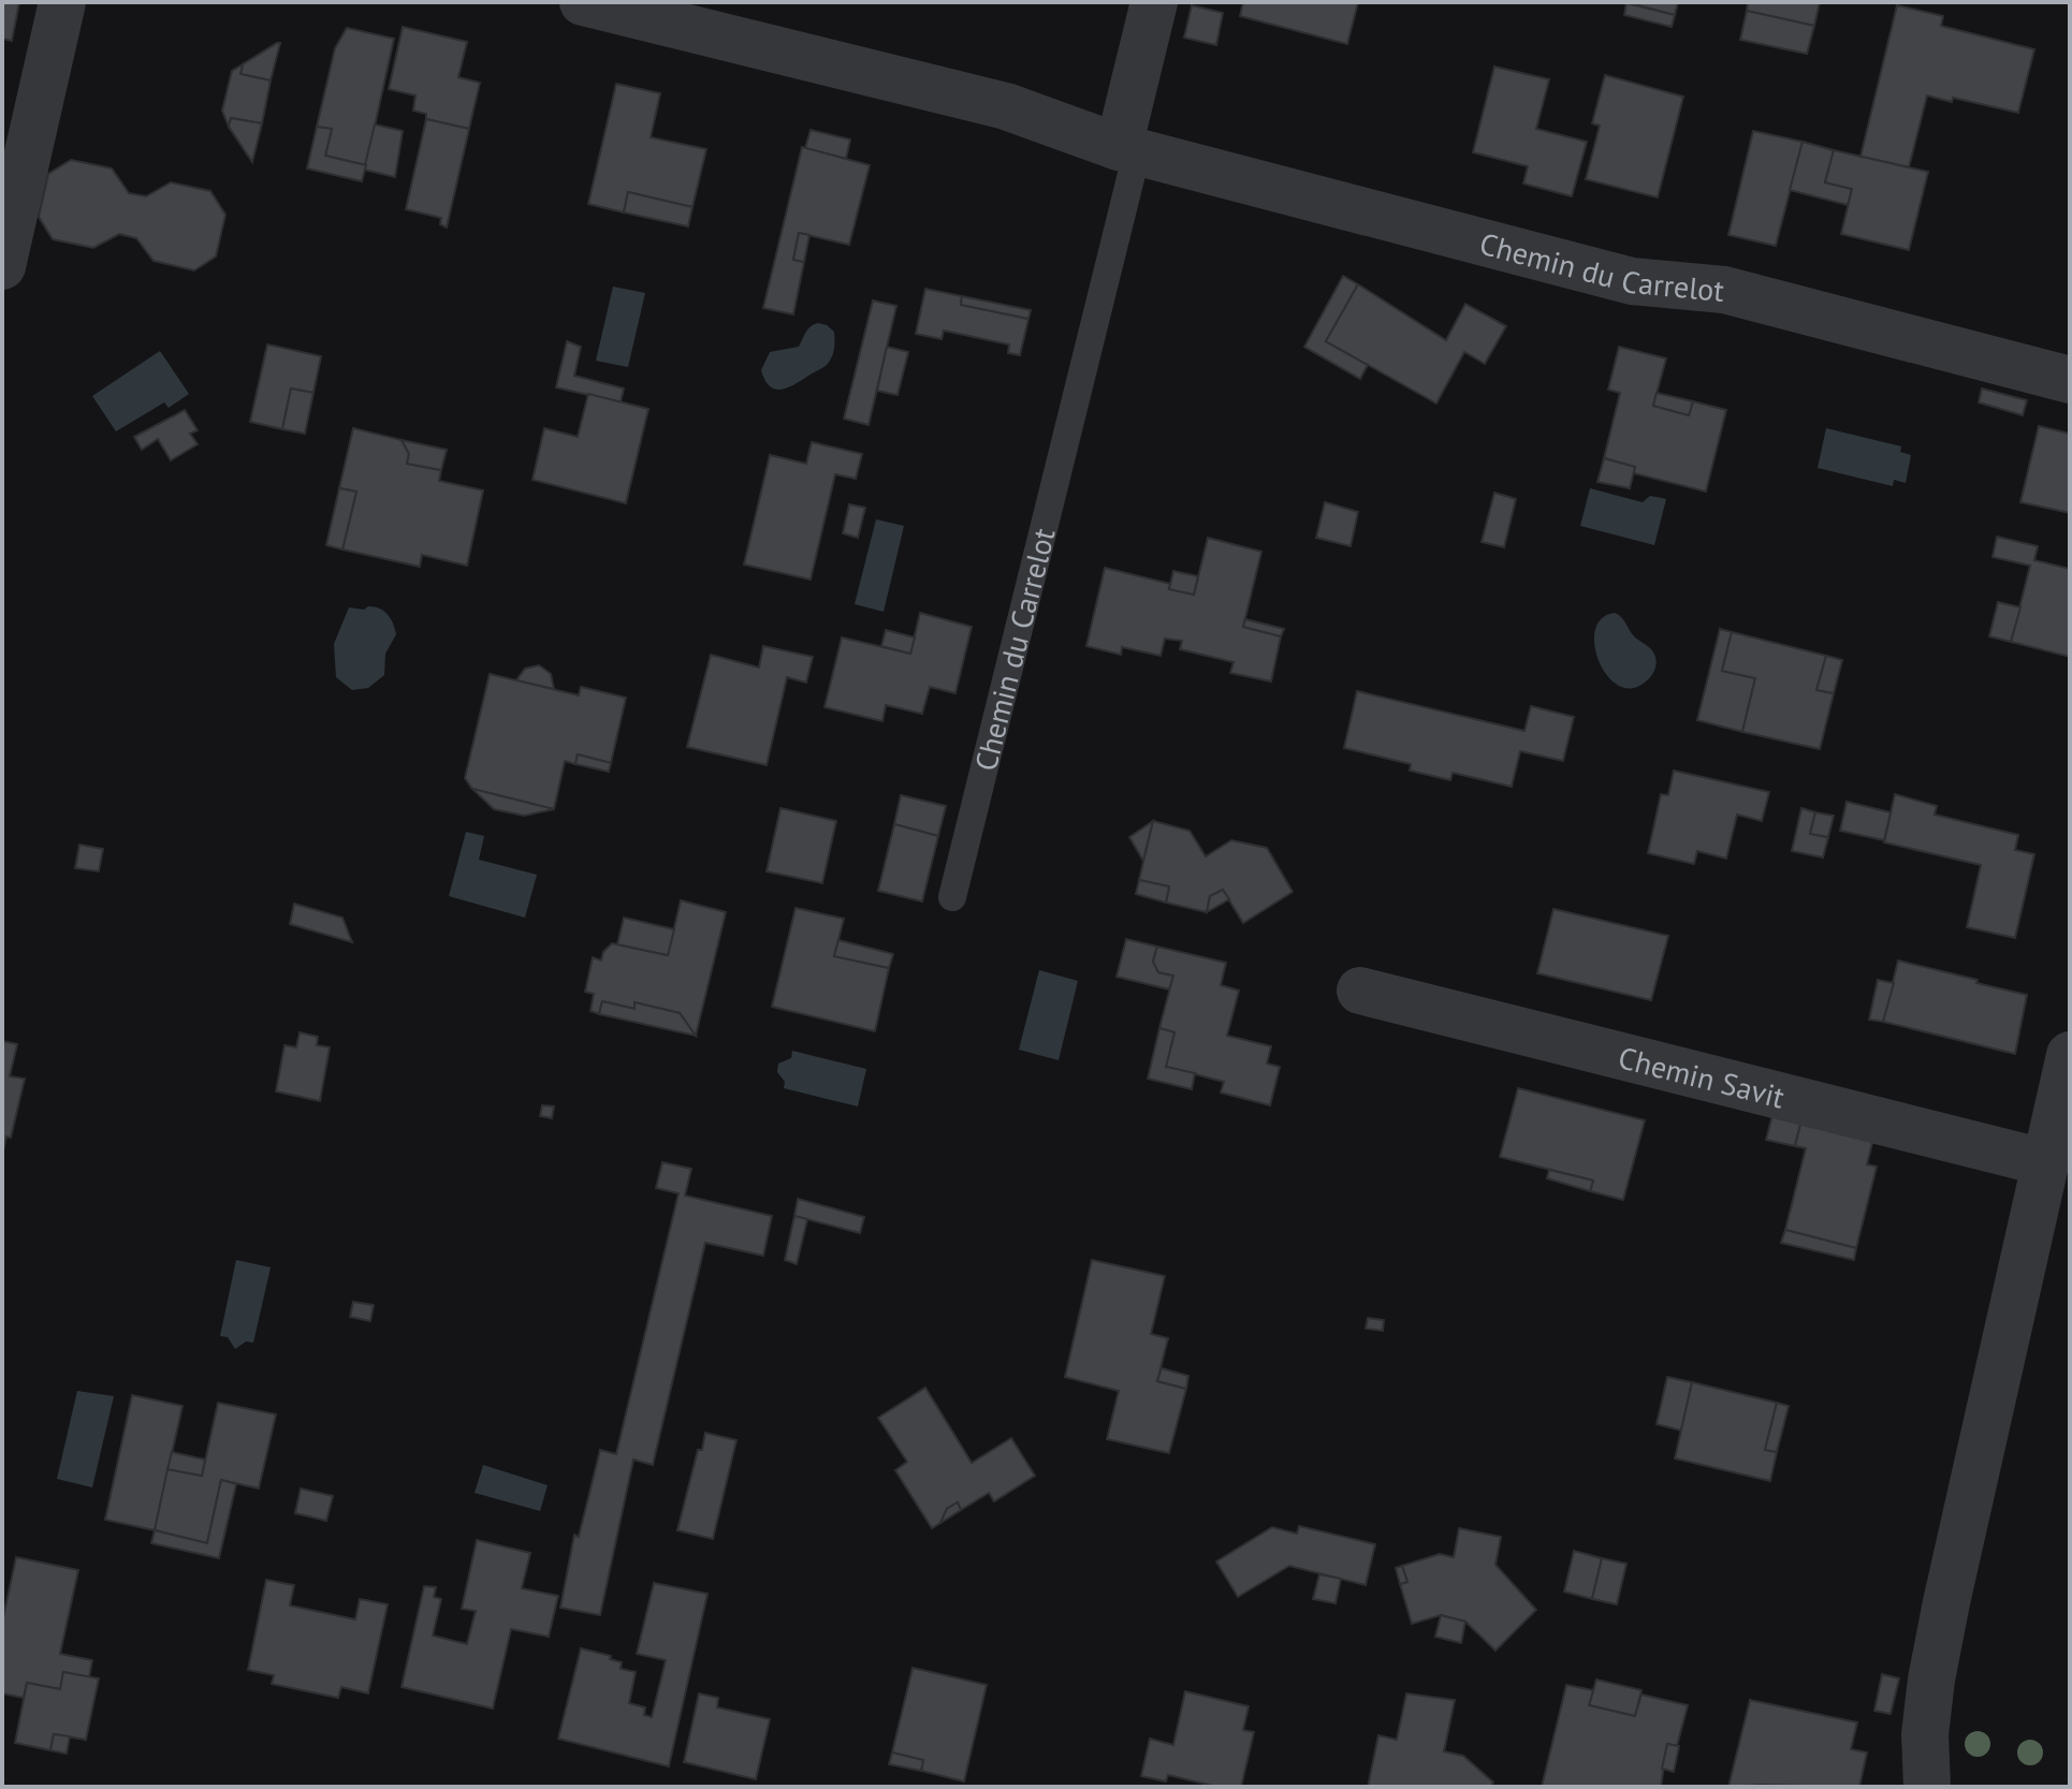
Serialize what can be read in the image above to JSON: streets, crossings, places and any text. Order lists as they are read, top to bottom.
{
  "streets": {
    "street": ["Chemin du Carrelot", "Chemin Savit"]
  }
}
